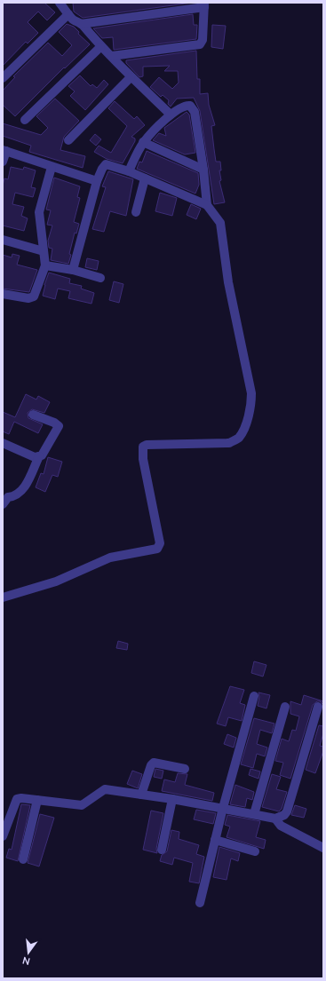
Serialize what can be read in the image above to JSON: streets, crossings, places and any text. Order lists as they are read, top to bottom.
{
  "north": "bottom"
}
